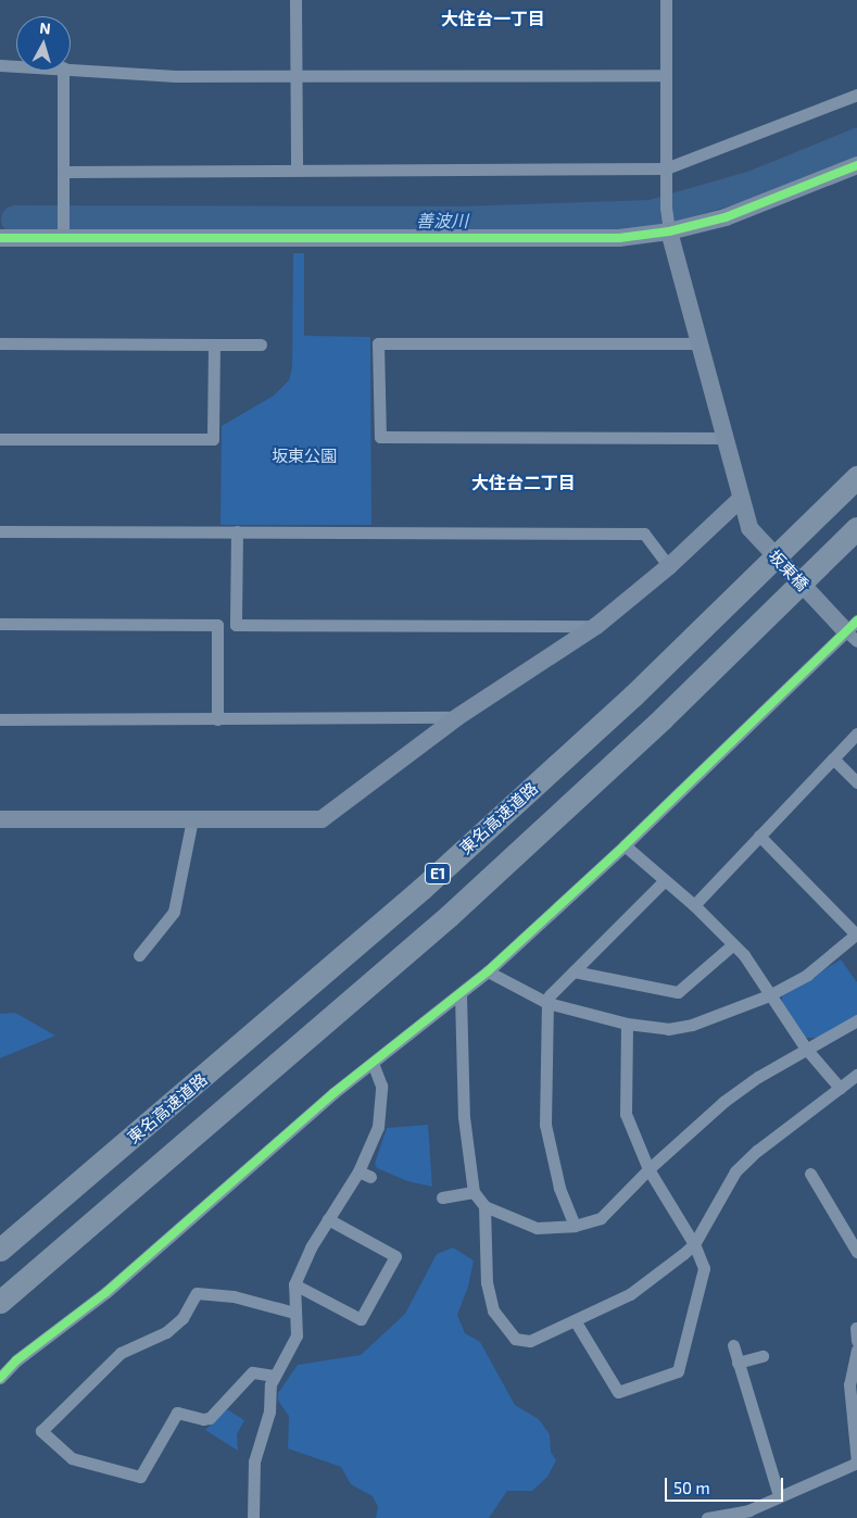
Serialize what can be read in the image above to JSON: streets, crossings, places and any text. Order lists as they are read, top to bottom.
{
  "streets": {
    "highway": ["東名高速道路", "E1"],
    "street": ["坂東橋"]
  },
  "districts": ["大住台一丁目", "大住台二丁目"],
  "water": ["善波川"],
  "parks": ["坂東公園"],
  "scale_bar": "50 m",
  "north": "top"
}
